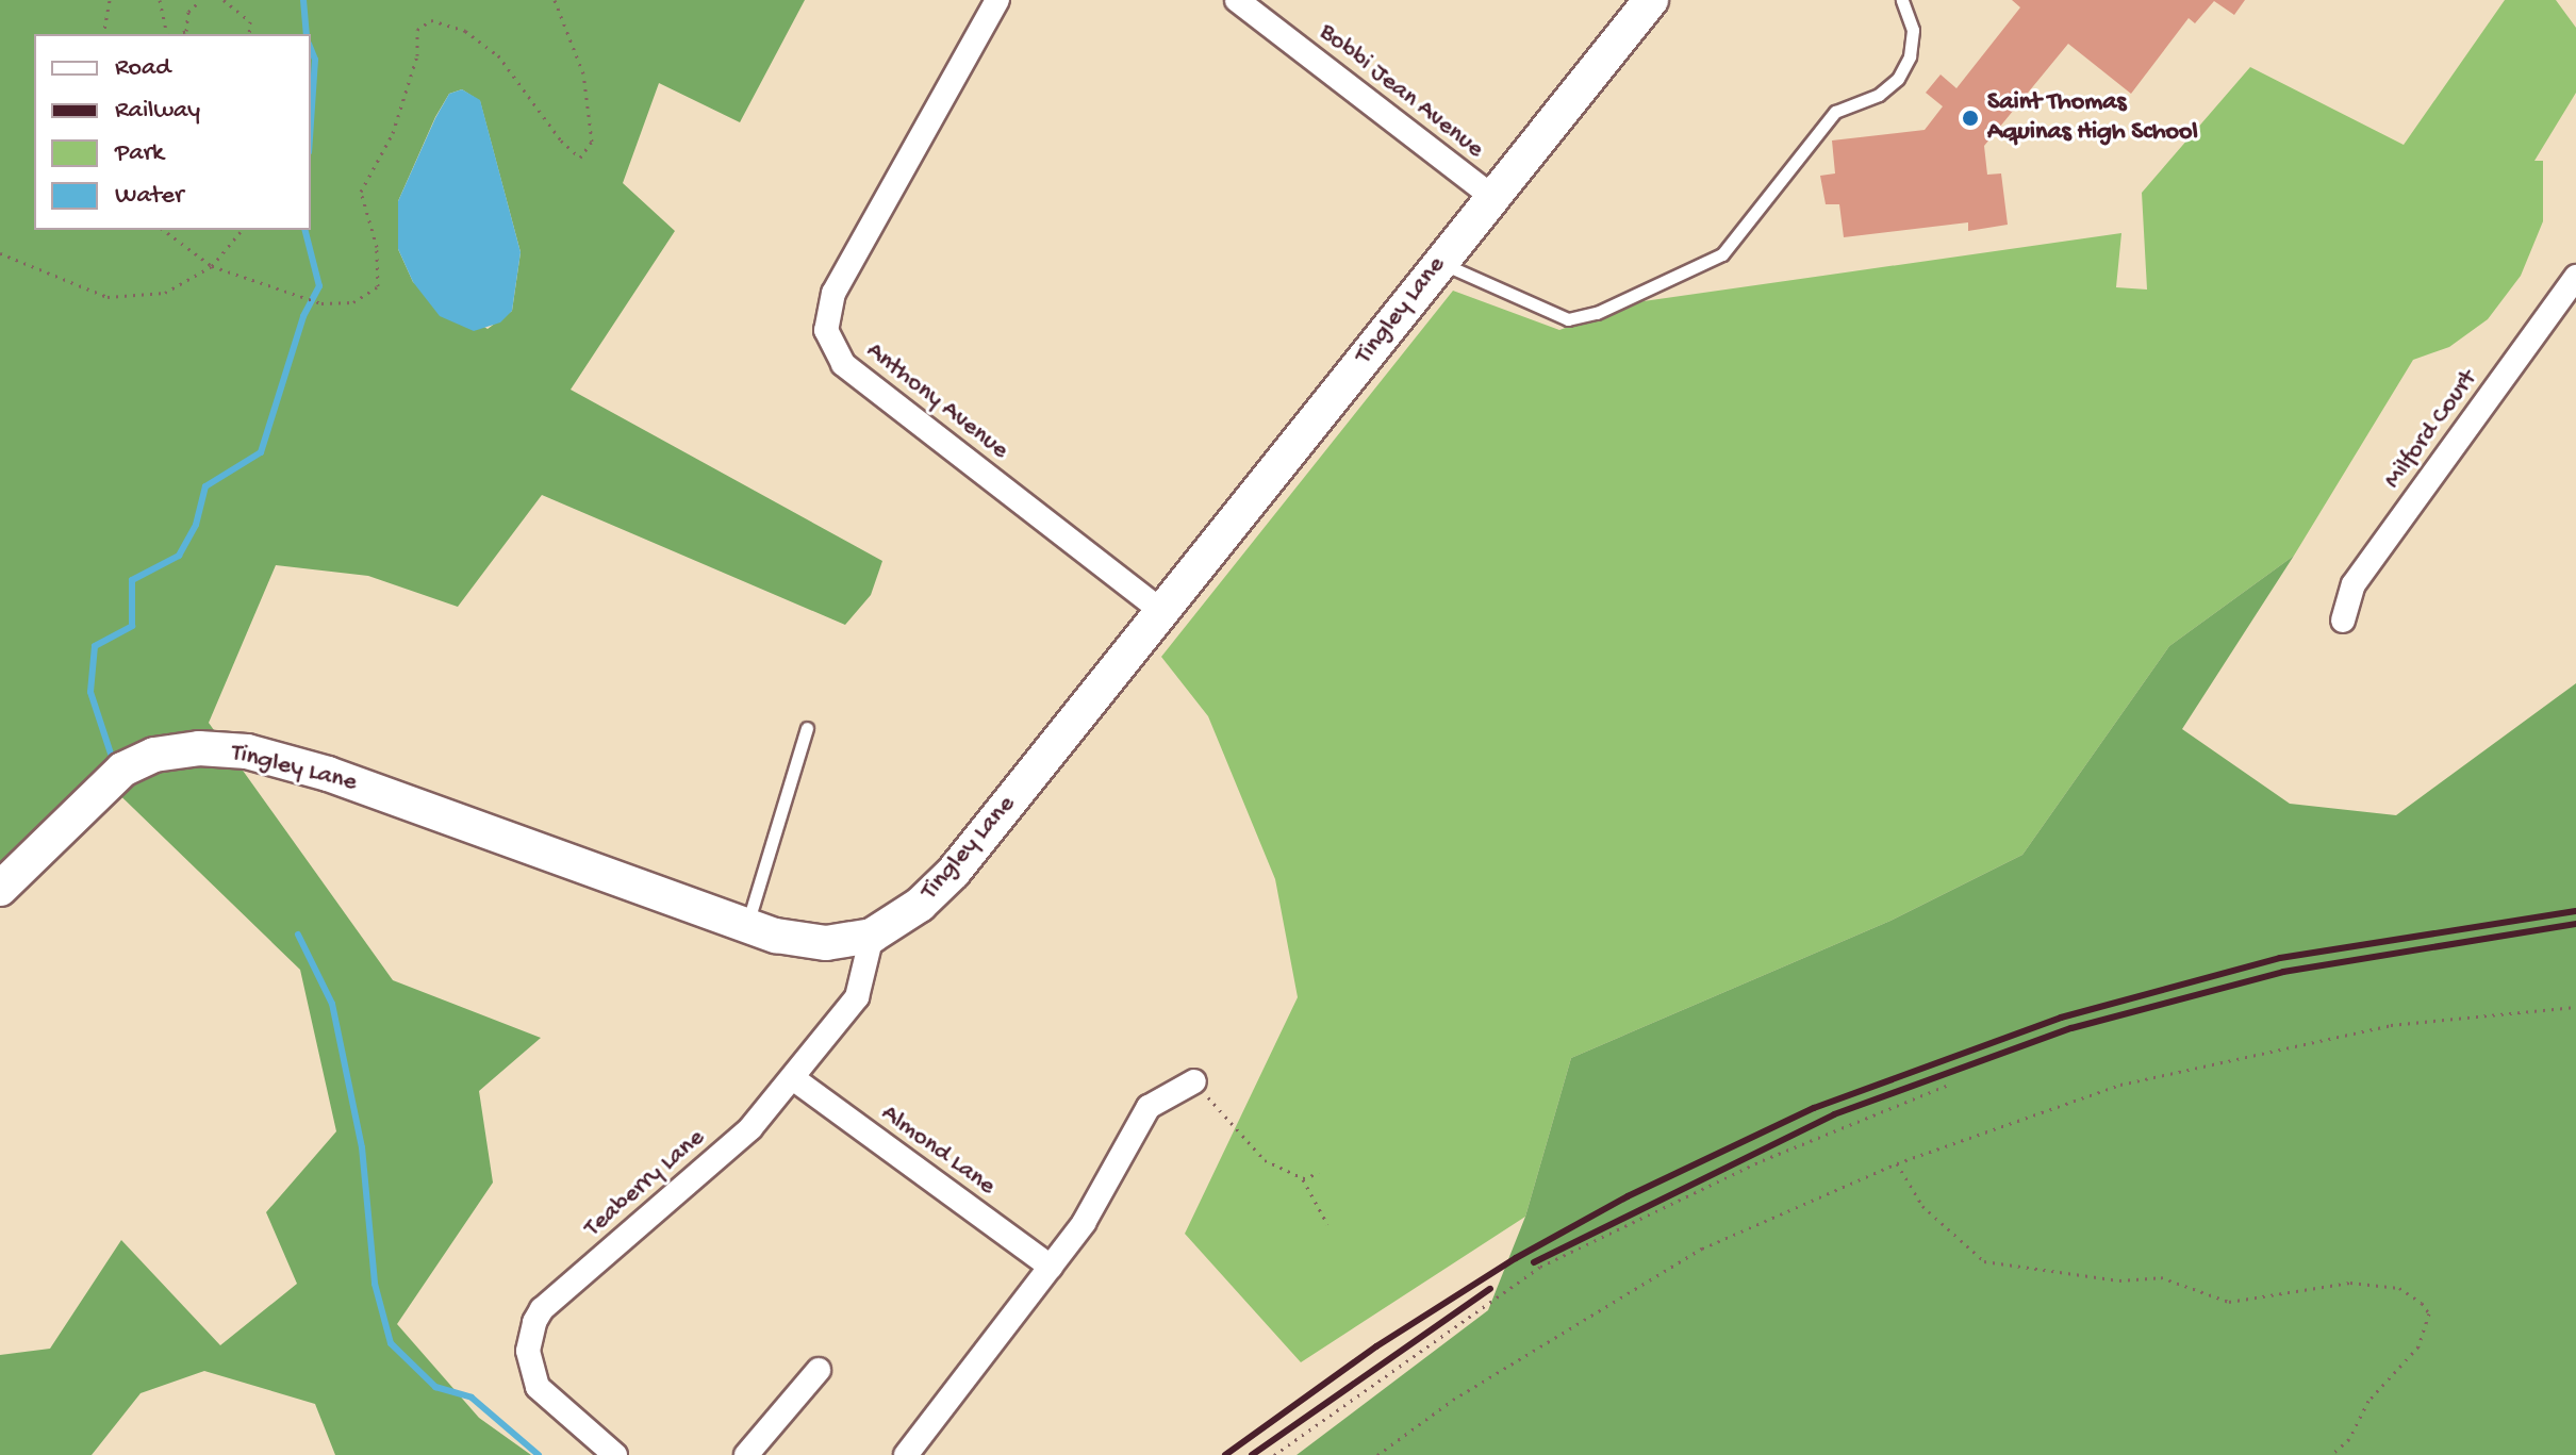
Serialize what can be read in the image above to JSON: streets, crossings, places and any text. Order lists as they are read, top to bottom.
{
  "streets": {
    "street": [
      "Bobbi Jean Avenue",
      "Tingley Lane",
      "Anthony Avenue",
      "Milford Court",
      "Almond Lane",
      "Teaberry Lane"
    ]
  },
  "crossings": [
    ["Bobbi Jean Avenue", "Tingley Lane"],
    ["Tingley Lane", "Anthony Avenue"],
    ["Tingley Lane", "Teaberry Lane"],
    ["Almond Lane", "Teaberry Lane"]
  ],
  "places": ["Saint Thomas Aquinas High School"],
  "legend": [
    "Road",
    "Railway",
    "Park",
    "Water"
  ]
}
